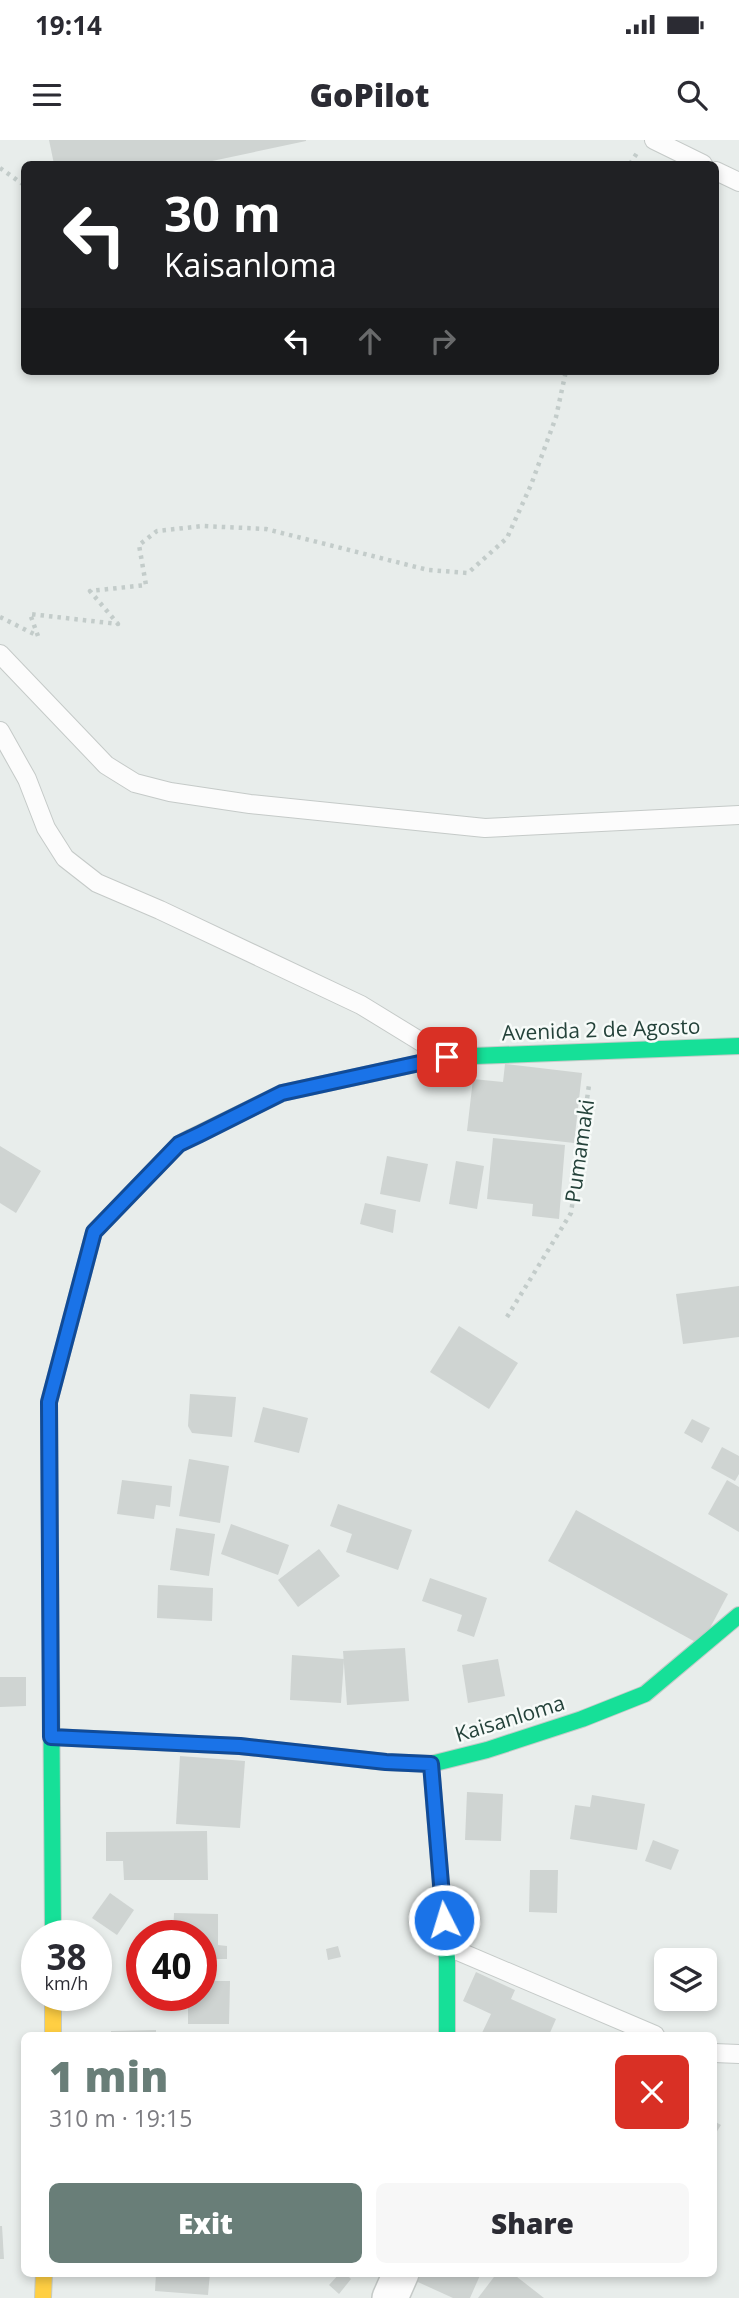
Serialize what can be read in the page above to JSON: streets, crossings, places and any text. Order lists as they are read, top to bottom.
{
  "streets": {
    "main road": ["Avenida 2 de Agosto", "Kaisanloma"],
    "path": ["Pumamaki"]
  },
  "crossings": [
    ["Avenida 2 de Agosto", "Pumamaki"],
    ["Avenida 2 de Agosto", "Kaisanloma"]
  ],
  "page": {
    "status": "19:14",
    "header": "GoPilot",
    "turn": ["30 m", "Kaisanloma"],
    "speed": "38 km/h",
    "limit": "40",
    "heading": ["1 min", "310 m · 19:15"],
    "buttons": ["Exit", "Share"]
  }
}
